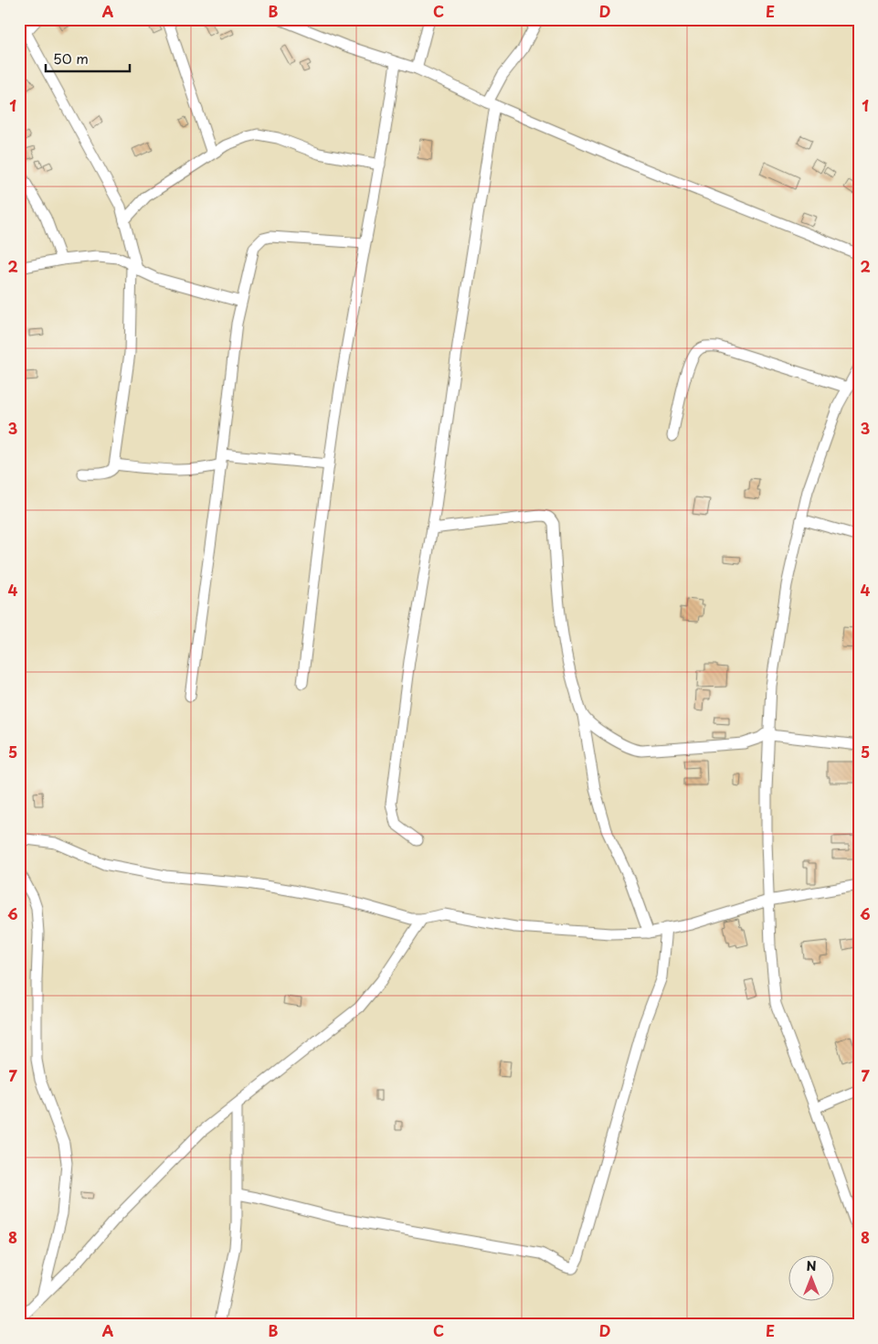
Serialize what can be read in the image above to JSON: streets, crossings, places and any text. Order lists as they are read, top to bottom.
{
  "scale_bar": "50 m",
  "north": "top",
  "grid": {
    "columns": [
      "A",
      "B",
      "C",
      "D",
      "E"
    ],
    "rows": [
      "1",
      "2",
      "3",
      "4",
      "5",
      "6",
      "7",
      "8"
    ]
  }
}
